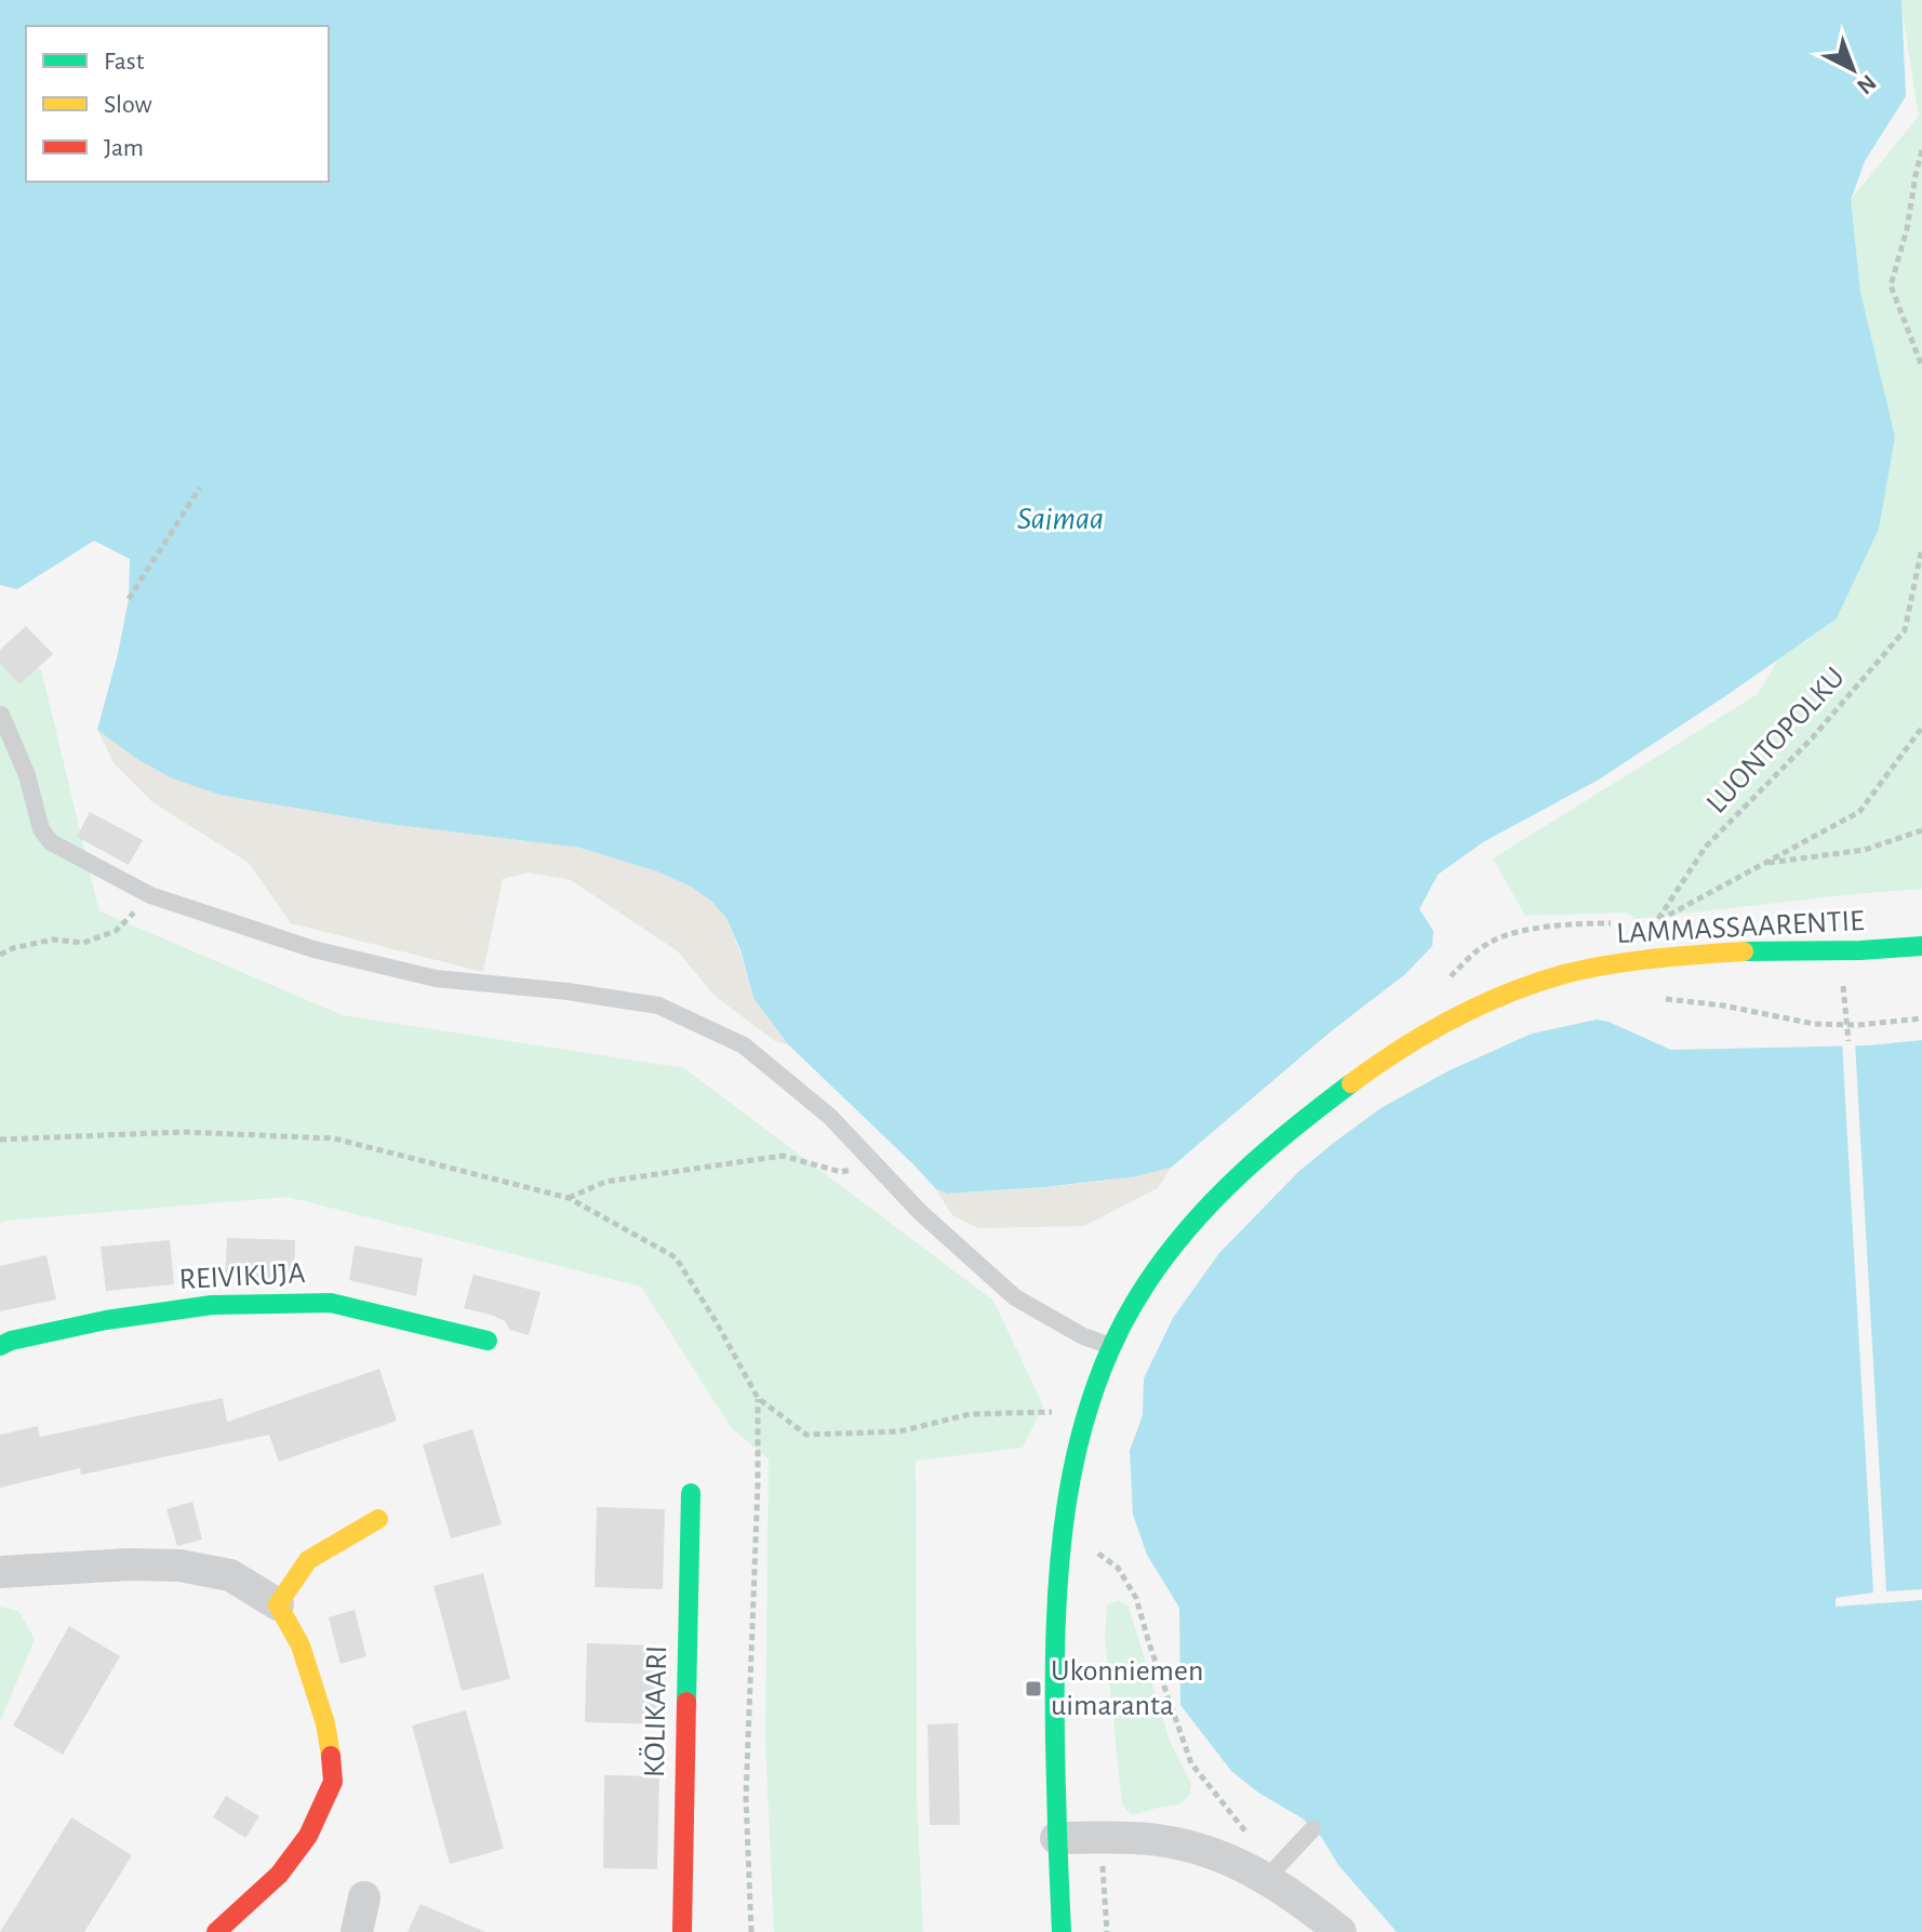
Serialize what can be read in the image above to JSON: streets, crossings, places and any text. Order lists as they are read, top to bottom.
{
  "streets": {
    "street": ["LAMMASSAARENTIE", "REIVIKUJA", "KÖLIKAARI"],
    "path": ["LUONTOPOLKU"]
  },
  "water": ["Saimaa"],
  "places": {
    "transit": ["Ukonniemen uimaranta"]
  },
  "legend": ["Fast", "Slow", "Jam"],
  "north": "bottom right"
}
